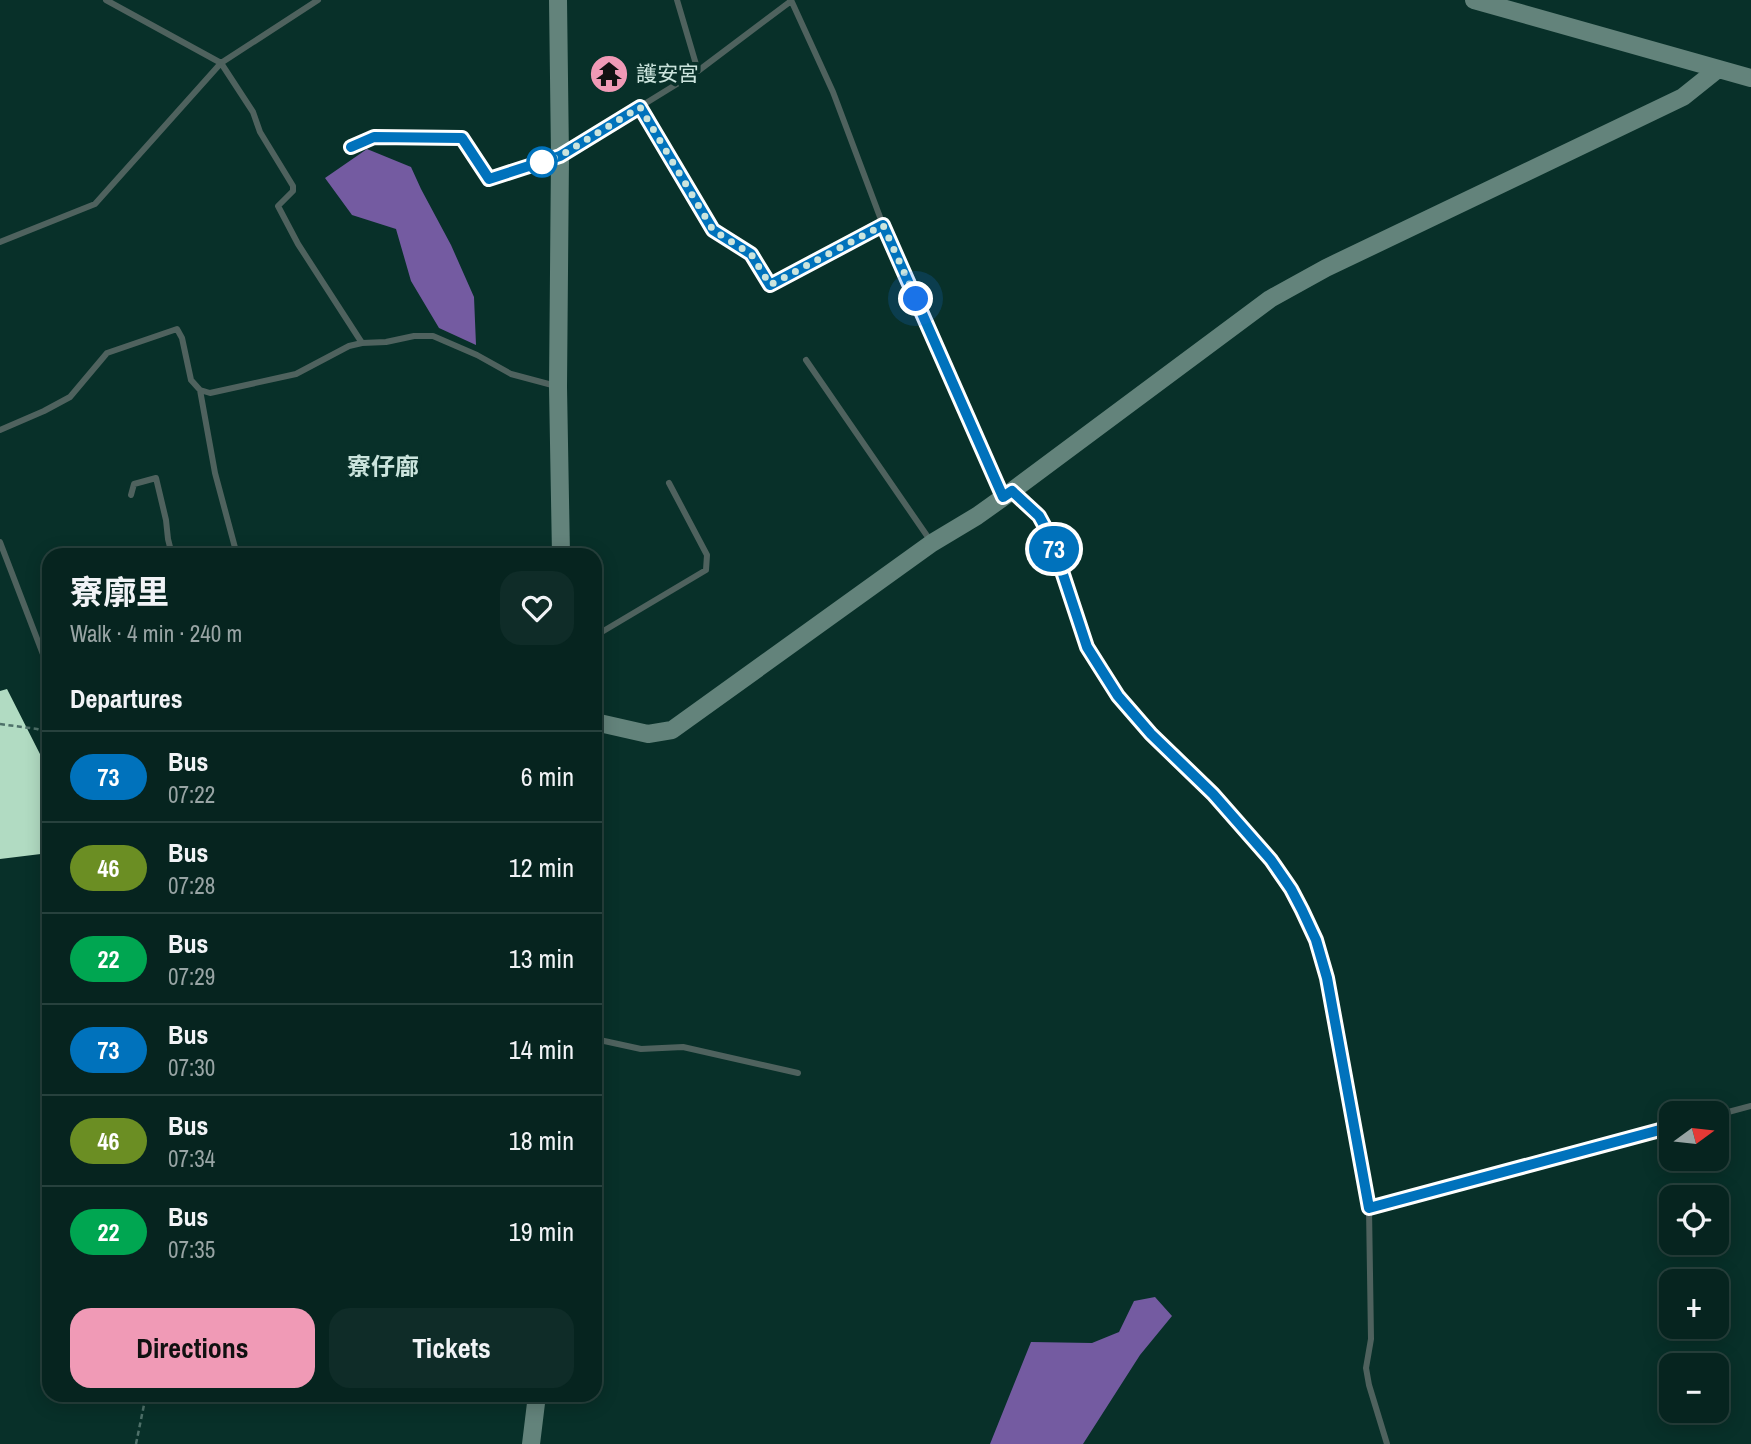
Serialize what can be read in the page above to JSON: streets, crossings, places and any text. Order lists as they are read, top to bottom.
{
  "districts": ["寮仔廍"],
  "places": {
    "temple": ["護安宮"]
  },
  "lines": ["bus line 73"],
  "north": "right",
  "page": {
    "on_map": "73",
    "heading": [
      ["寮廓里", "Walk · 4 min · 240 m"],
      "Departures"
    ],
    "list": [
      {
        "mark": "73",
        "name": "Bus",
        "note": "07:22",
        "value": "6 min"
      },
      {
        "mark": "46",
        "name": "Bus",
        "note": "07:28",
        "value": "12 min"
      },
      {
        "mark": "22",
        "name": "Bus",
        "note": "07:29",
        "value": "13 min"
      },
      {
        "mark": "73",
        "name": "Bus",
        "note": "07:30",
        "value": "14 min"
      },
      {
        "mark": "46",
        "name": "Bus",
        "note": "07:34",
        "value": "18 min"
      },
      {
        "mark": "22",
        "name": "Bus",
        "note": "07:35",
        "value": "19 min"
      }
    ],
    "map_buttons": ["+", "−"],
    "buttons": ["Directions", "Tickets"]
  }
}
